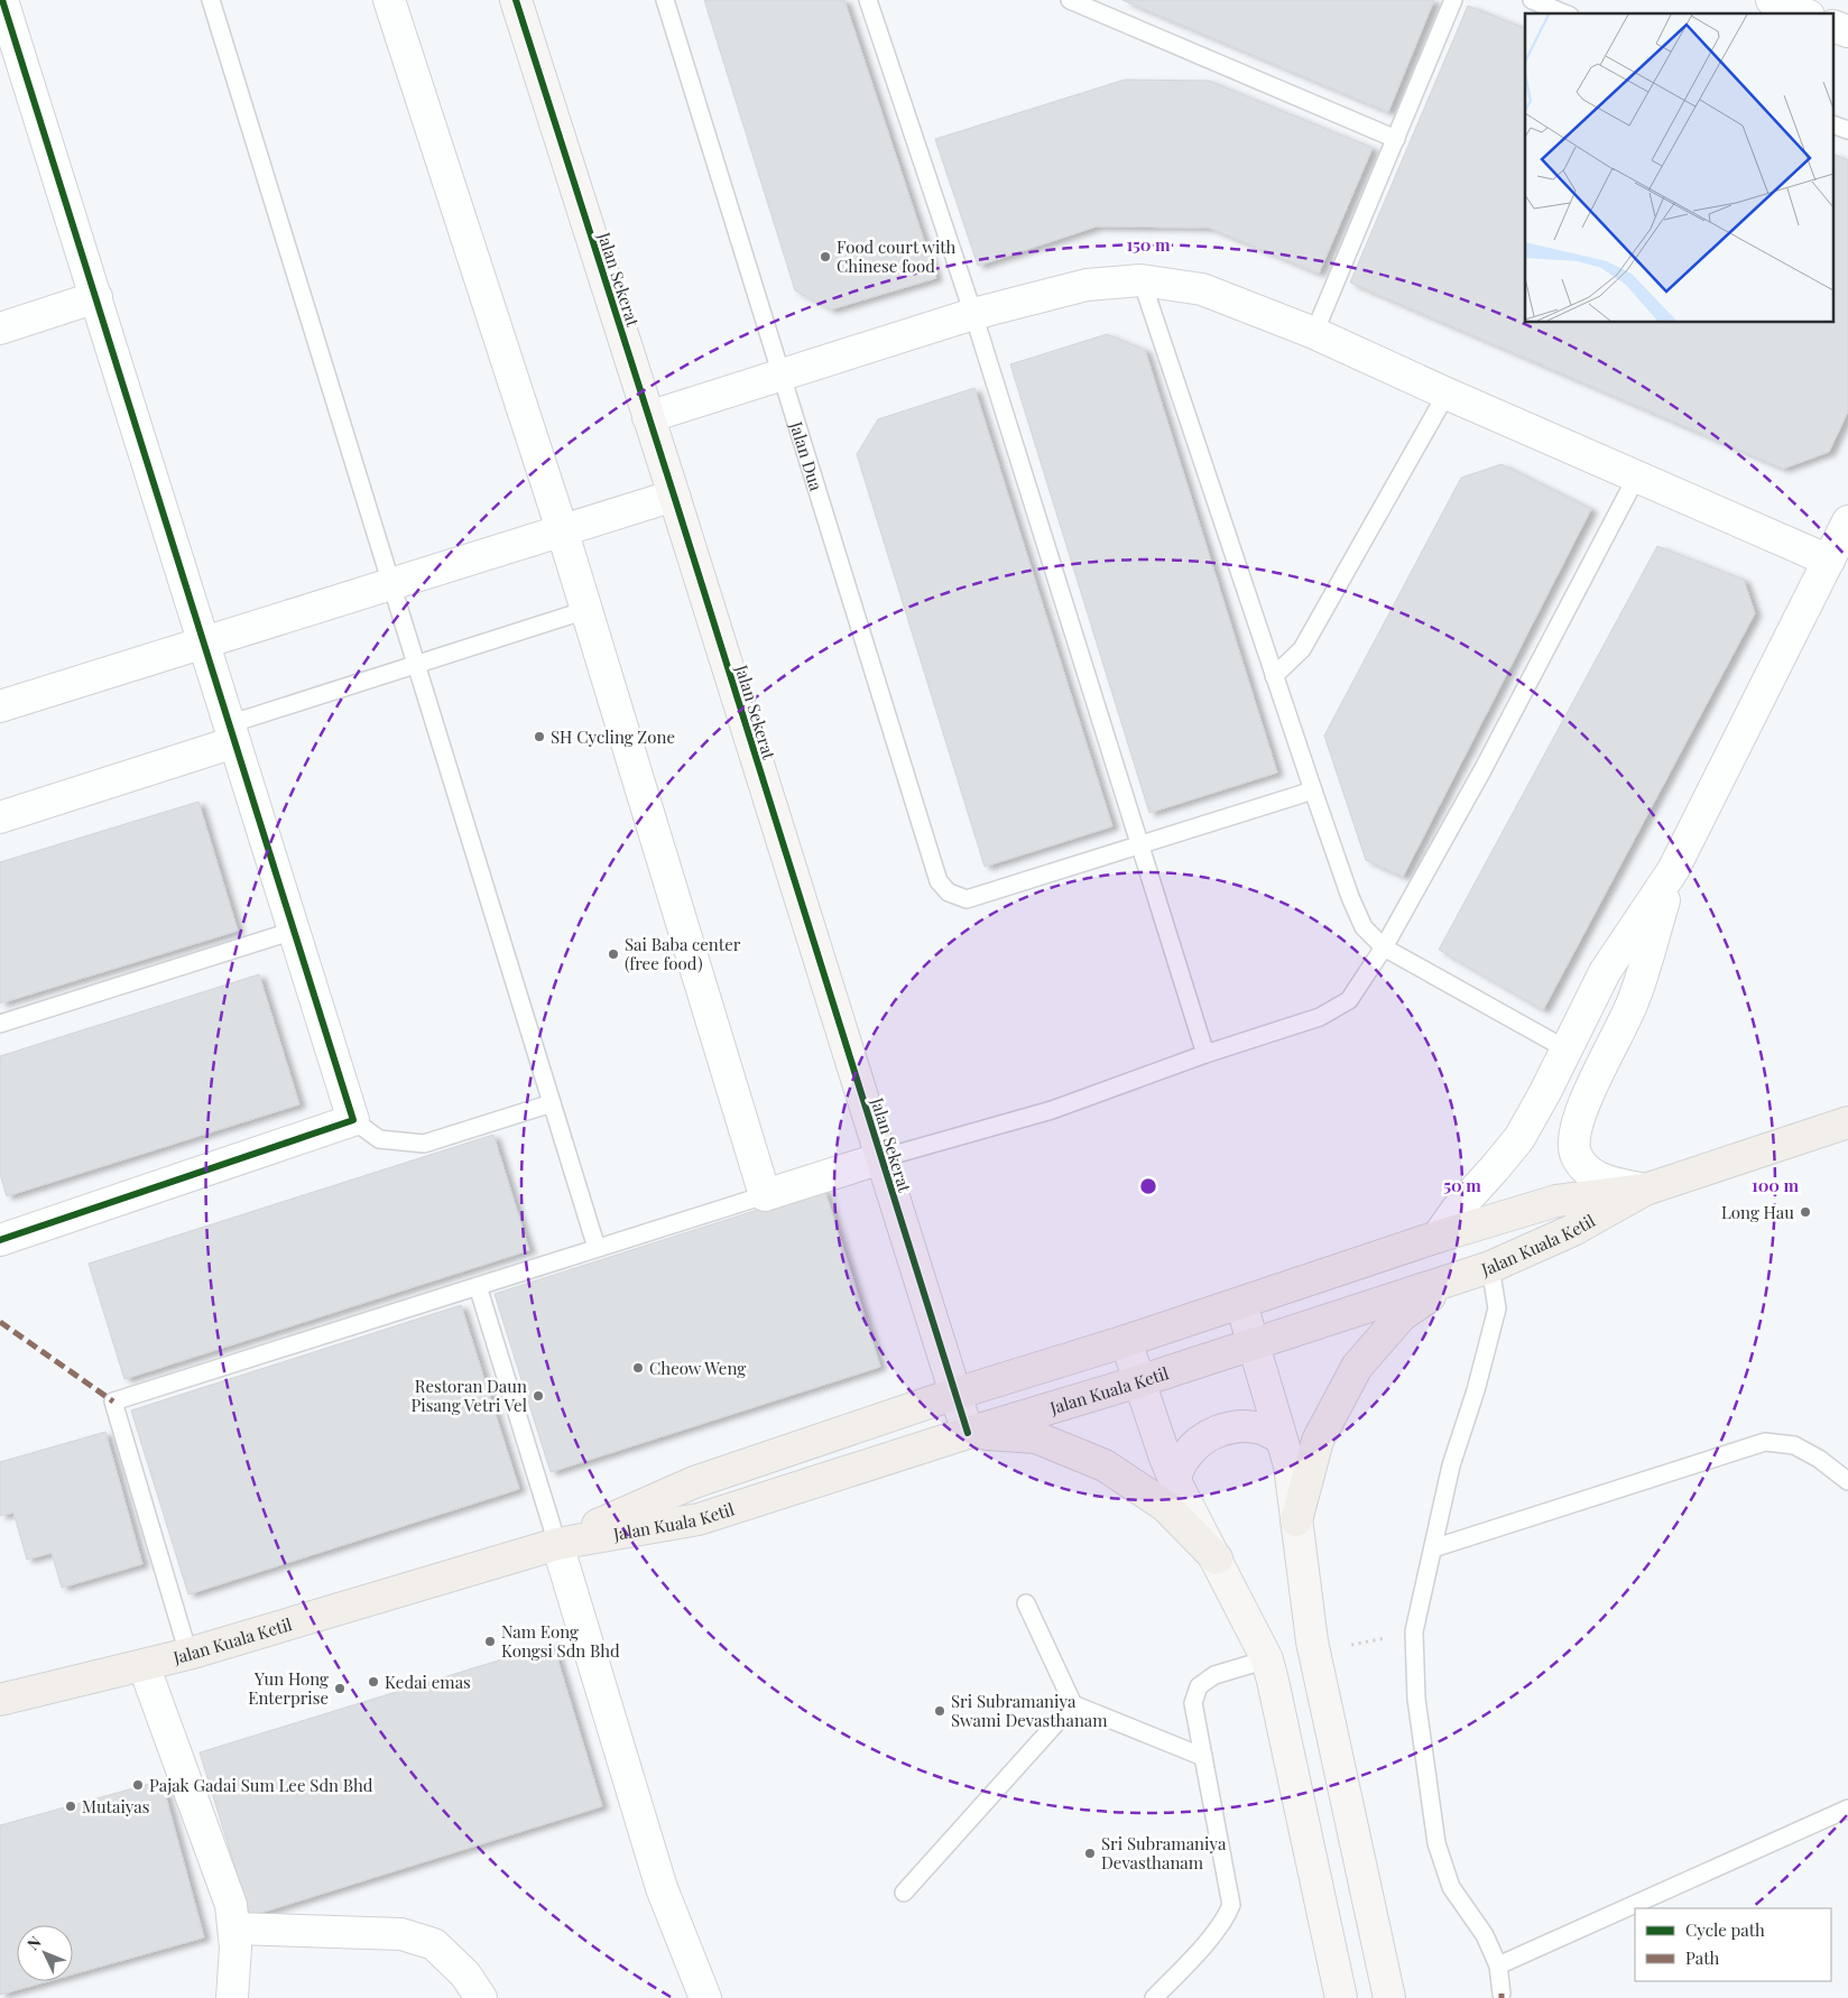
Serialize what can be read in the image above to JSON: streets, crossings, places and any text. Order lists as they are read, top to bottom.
{
  "streets": {
    "main road": ["Jalan Kuala Ketil"],
    "street": ["Jalan Sekerat"],
    "lane": ["Jalan Dua"]
  },
  "crossings": [
    ["Jalan Sekerat", "Jalan Kuala Ketil"]
  ],
  "places": [
    "Food court with Chinese food",
    "SH Cycling Zone",
    "Sai Baba center (free food)",
    "Long Hau",
    "Cheow Weng",
    "Restoran Daun Pisang Vetri Vel",
    "Nam Eong Kongsi Sdn Bhd",
    "Kedai emas",
    "Yun Hong Enterprise",
    "Sri Subramaniya Swami Devasthanam",
    "Pajak Gadai Sum Lee Sdn Bhd",
    "Mutaiyas",
    "Sri Subramaniya Devasthanam"
  ],
  "legend": ["Cycle path", "Path"],
  "north": "top left",
  "rings": ["150 m", "50 m", "100 m"]
}
